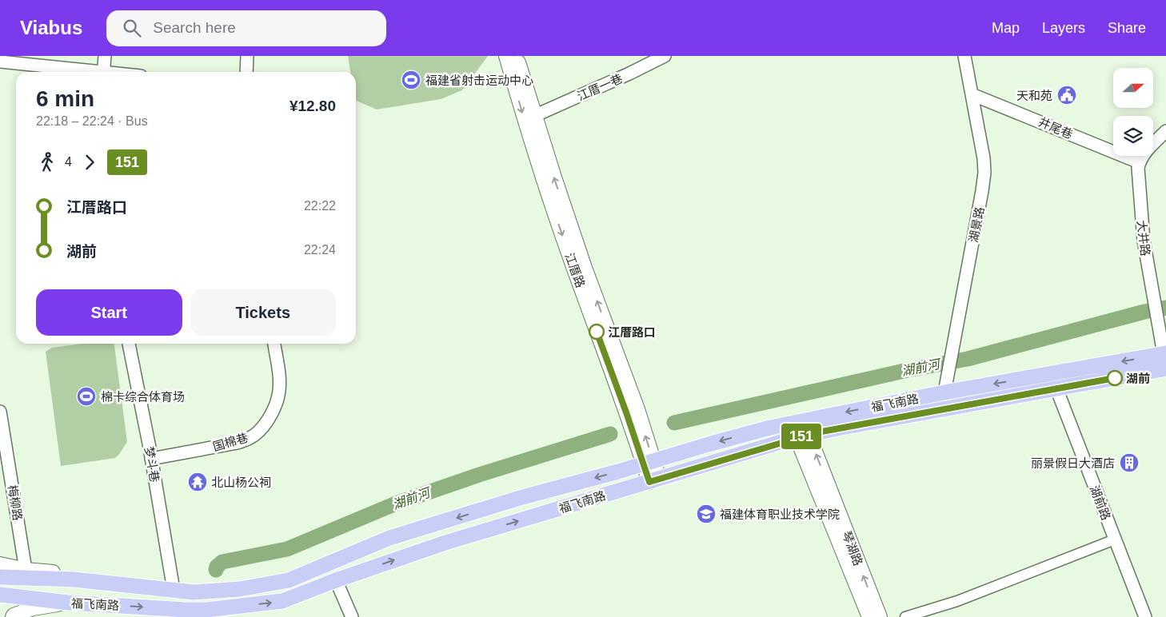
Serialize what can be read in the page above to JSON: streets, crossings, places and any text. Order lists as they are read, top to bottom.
{
  "streets": {
    "main road": ["江厝路", "福飞南路", "琴湖路"],
    "street": [
      "江厝一巷",
      "井尾巷",
      "湖景路",
      "大井路",
      "国棉巷",
      "梦斗巷",
      "梅柳路",
      "湖前路"
    ]
  },
  "crossings": [
    ["江厝一巷", "江厝路"],
    ["井尾巷", "湖景路"],
    ["井尾巷", "大井路"],
    ["湖景路", "福飞南路"],
    ["大井路", "福飞南路"],
    ["江厝路", "福飞南路"],
    ["福飞南路", "梦斗巷"],
    ["福飞南路", "湖前路"],
    ["福飞南路", "琴湖路"],
    ["国棉巷", "梦斗巷"]
  ],
  "water": ["湖前河"],
  "places": {
    "sports": ["福建省射击运动中心", "棉卡综合体育场"],
    "public building": ["天和苑"],
    "other": ["江厝路口", "湖前"],
    "building": ["丽景假日大酒店"],
    "temple": ["北山杨公祠"],
    "school or university": ["福建体育职业技术学院"]
  },
  "lines": ["bus line 151"],
  "north": "right",
  "page": {
    "header": "Viabus",
    "search": "Search here",
    "nav": ["Map", "Layers", "Share"],
    "on_map": "151",
    "heading": ["6 min", "22:18 – 22:24 · Bus", "¥12.80"],
    "legs": ["4", "151"],
    "list": [
      {
        "name": "江厝路口",
        "value": "22:22"
      },
      {
        "name": "湖前",
        "value": "22:24"
      }
    ],
    "buttons": ["Start", "Tickets"]
  }
}
